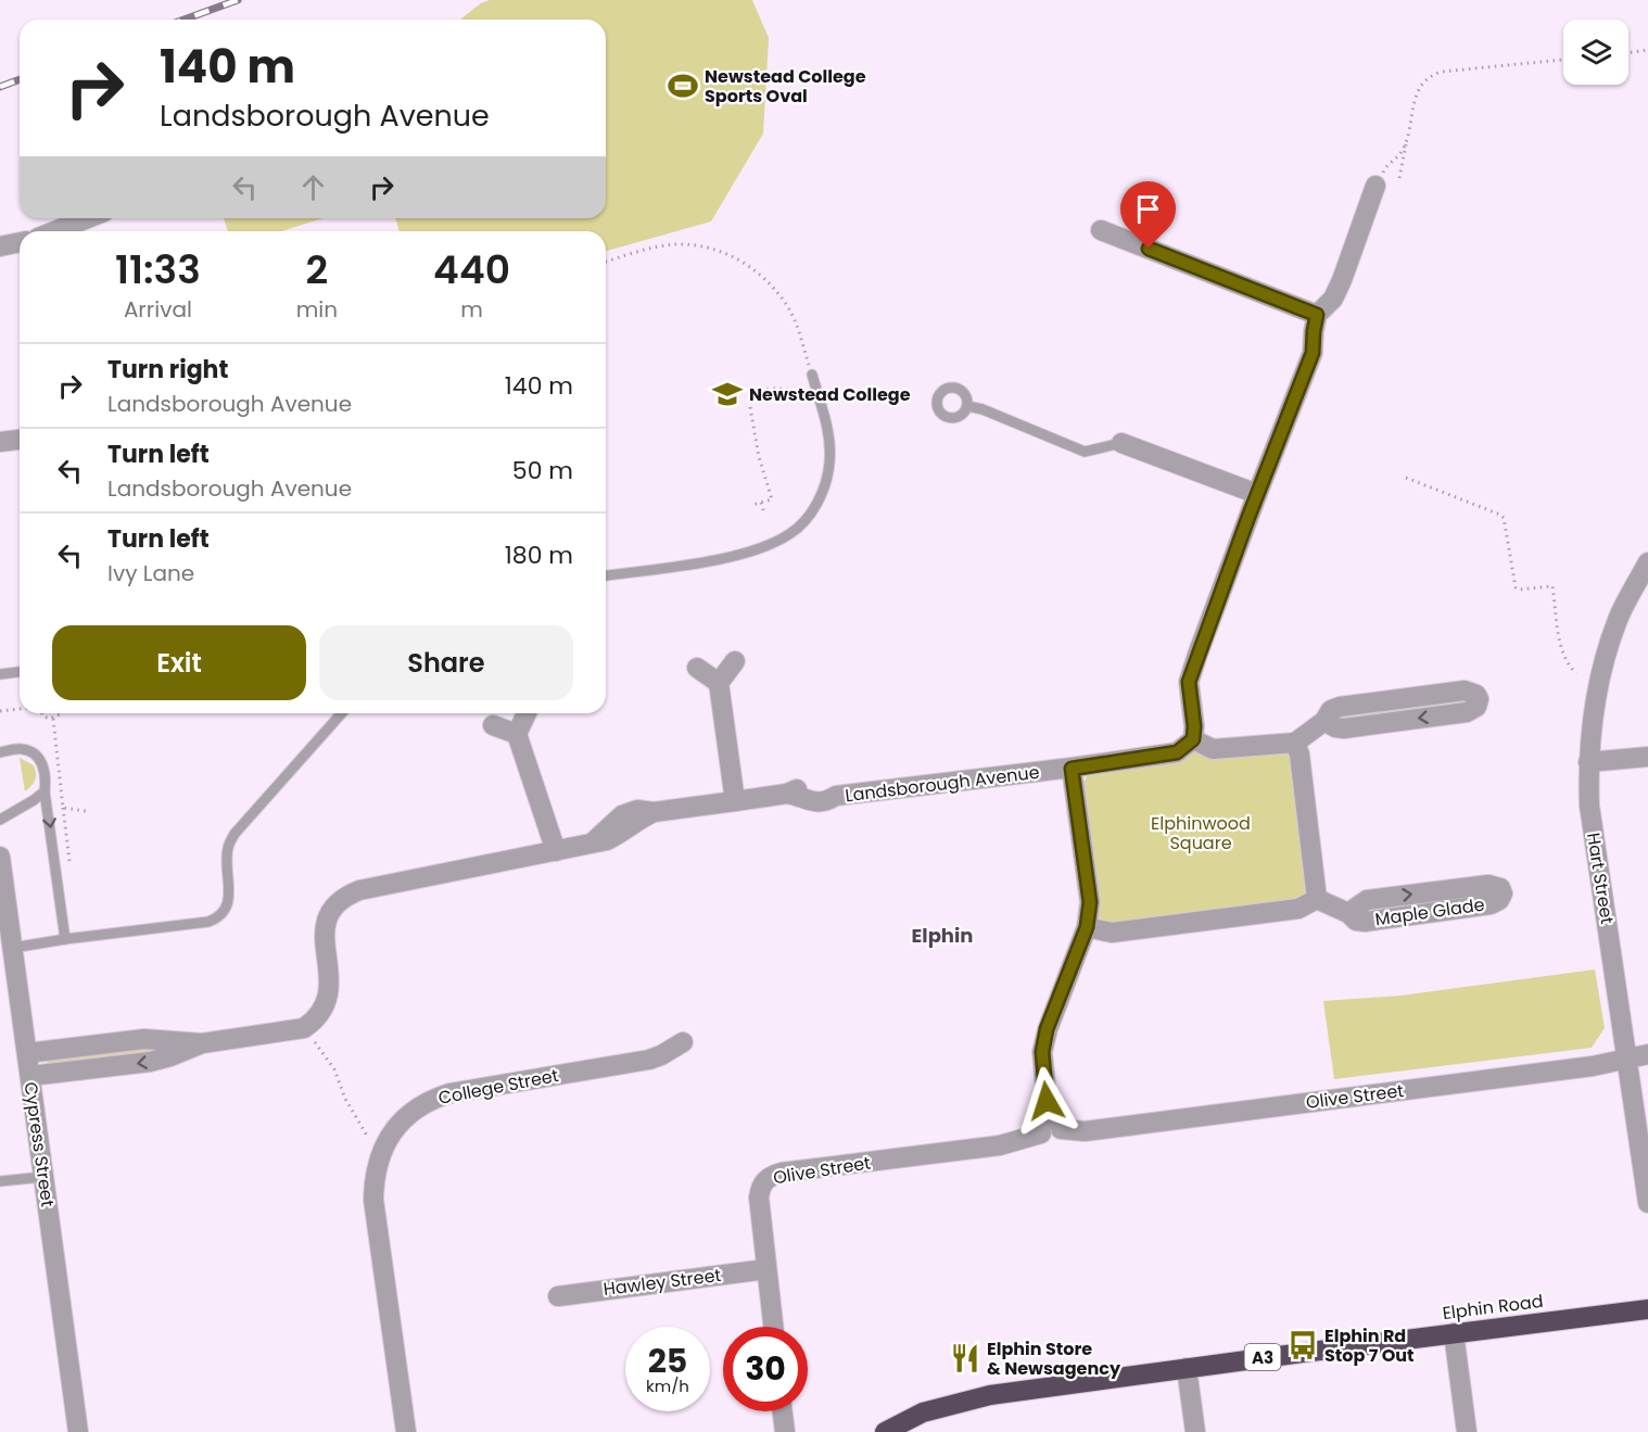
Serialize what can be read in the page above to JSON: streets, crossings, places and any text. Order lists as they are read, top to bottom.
{
  "streets": {
    "highway": ["Elphin Road", "A3"],
    "street": [
      "Landsborough Avenue",
      "Hart Street",
      "Maple Glade",
      "College Street",
      "Olive Street",
      "Cypress Street",
      "Hawley Street"
    ]
  },
  "crossings": [
    ["Hart Street", "Olive Street"],
    ["Olive Street", "Hawley Street"]
  ],
  "districts": ["Elphin"],
  "parks": ["Elphinwood Square"],
  "places": {
    "sports": ["Newstead College Sports Oval"],
    "school or university": ["Newstead College"],
    "bus stop": ["Elphin Rd Stop 7 Out"],
    "restaurant": ["Elphin Store & Newsagency"]
  },
  "page": {
    "turn": ["140 m", "Landsborough Avenue"],
    "eta": [
      "11:33",
      "Arrival",
      "2",
      "min",
      "440",
      "m"
    ],
    "list": [
      {
        "name": "Turn right",
        "note": "Landsborough Avenue",
        "value": "140 m"
      },
      {
        "name": "Turn left",
        "note": "Landsborough Avenue",
        "value": "50 m"
      },
      {
        "name": "Turn left",
        "note": "Ivy Lane",
        "value": "180 m"
      }
    ],
    "buttons": ["Exit", "Share"],
    "speed": "25 km/h",
    "limit": "30"
  }
}
